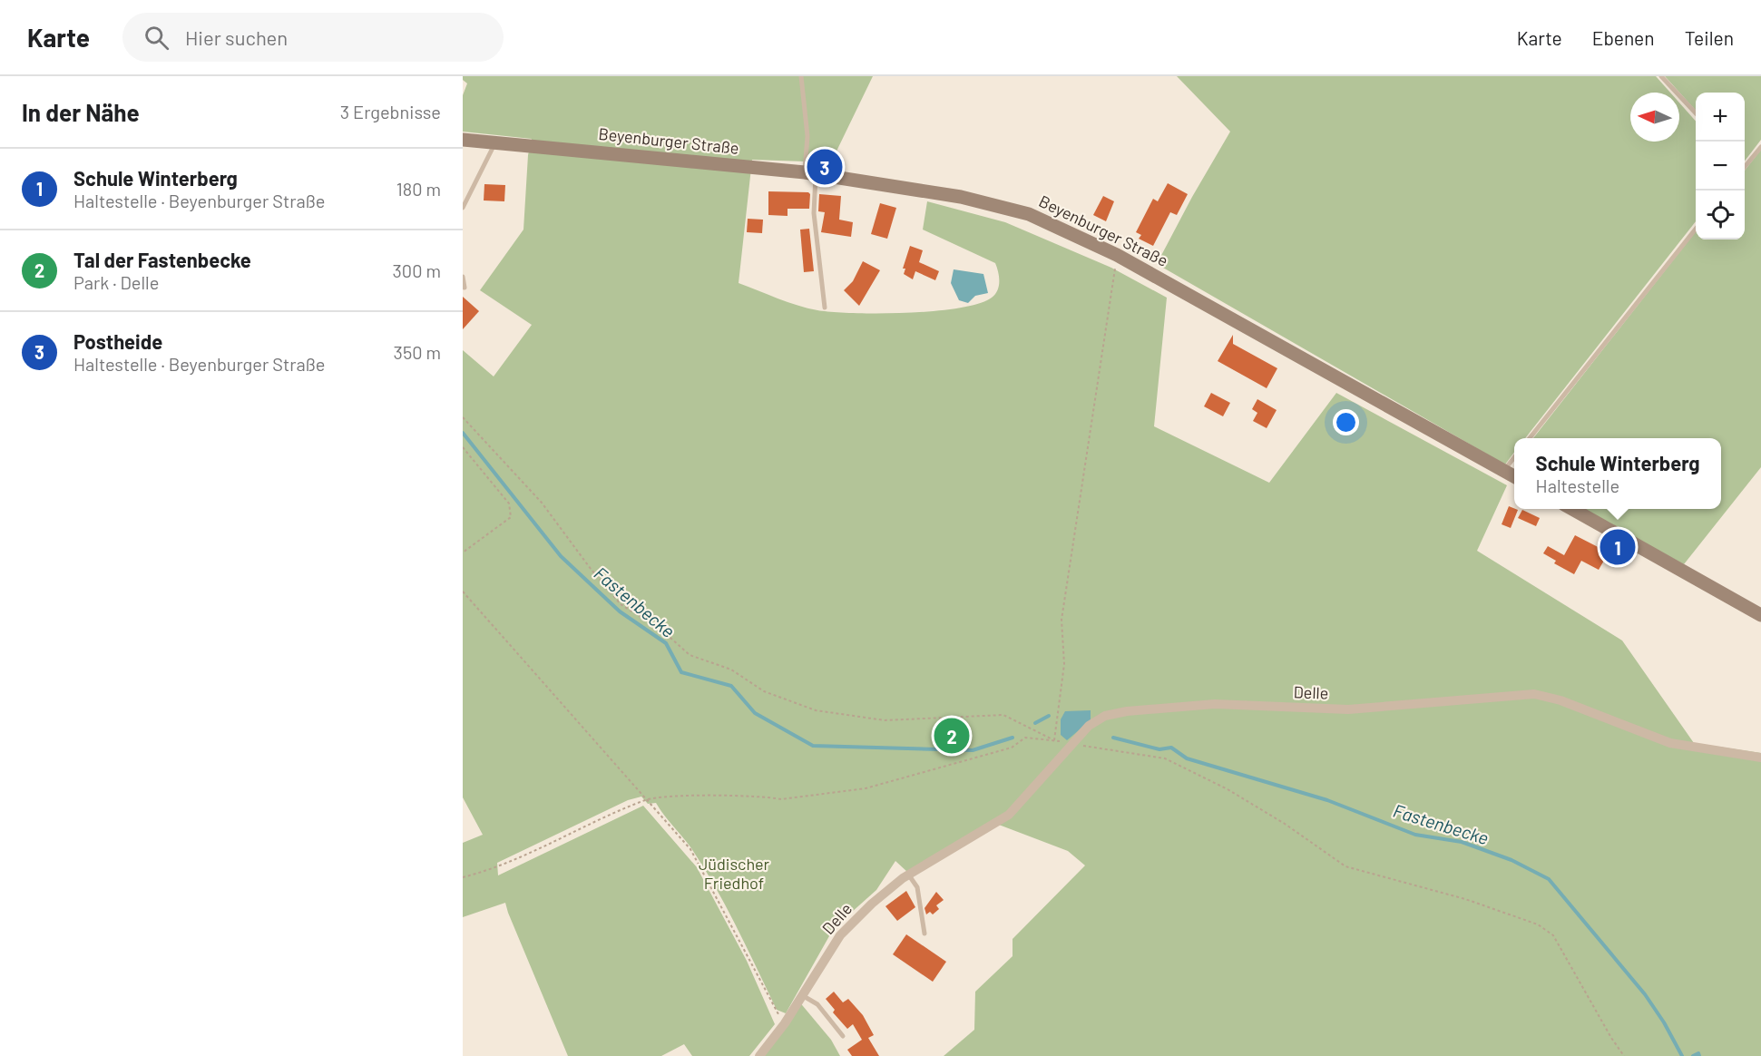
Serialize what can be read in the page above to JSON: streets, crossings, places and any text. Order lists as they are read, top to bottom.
{
  "streets": {
    "main road": ["Beyenburger Straße"],
    "street": ["Delle"]
  },
  "water": ["Fastenbecke"],
  "parks": ["Jüdischer Friedhof"],
  "north": "left",
  "page": {
    "header": "Karte",
    "search": "Hier suchen",
    "nav": ["Karte", "Ebenen", "Teilen"],
    "heading": ["In der Nähe", "3 Ergebnisse"],
    "map_buttons": ["+", "−"],
    "list": [
      {
        "mark": "1",
        "name": "Schule Winterberg",
        "note": "Haltestelle · Beyenburger Straße",
        "value": "180 m"
      },
      {
        "mark": "2",
        "name": "Tal der Fastenbecke",
        "note": "Park · Delle",
        "value": "300 m"
      },
      {
        "mark": "3",
        "name": "Postheide",
        "note": "Haltestelle · Beyenburger Straße",
        "value": "350 m"
      }
    ],
    "pins": ["3", "1", "2"],
    "popup": ["Schule Winterberg", "Haltestelle"]
  }
}
